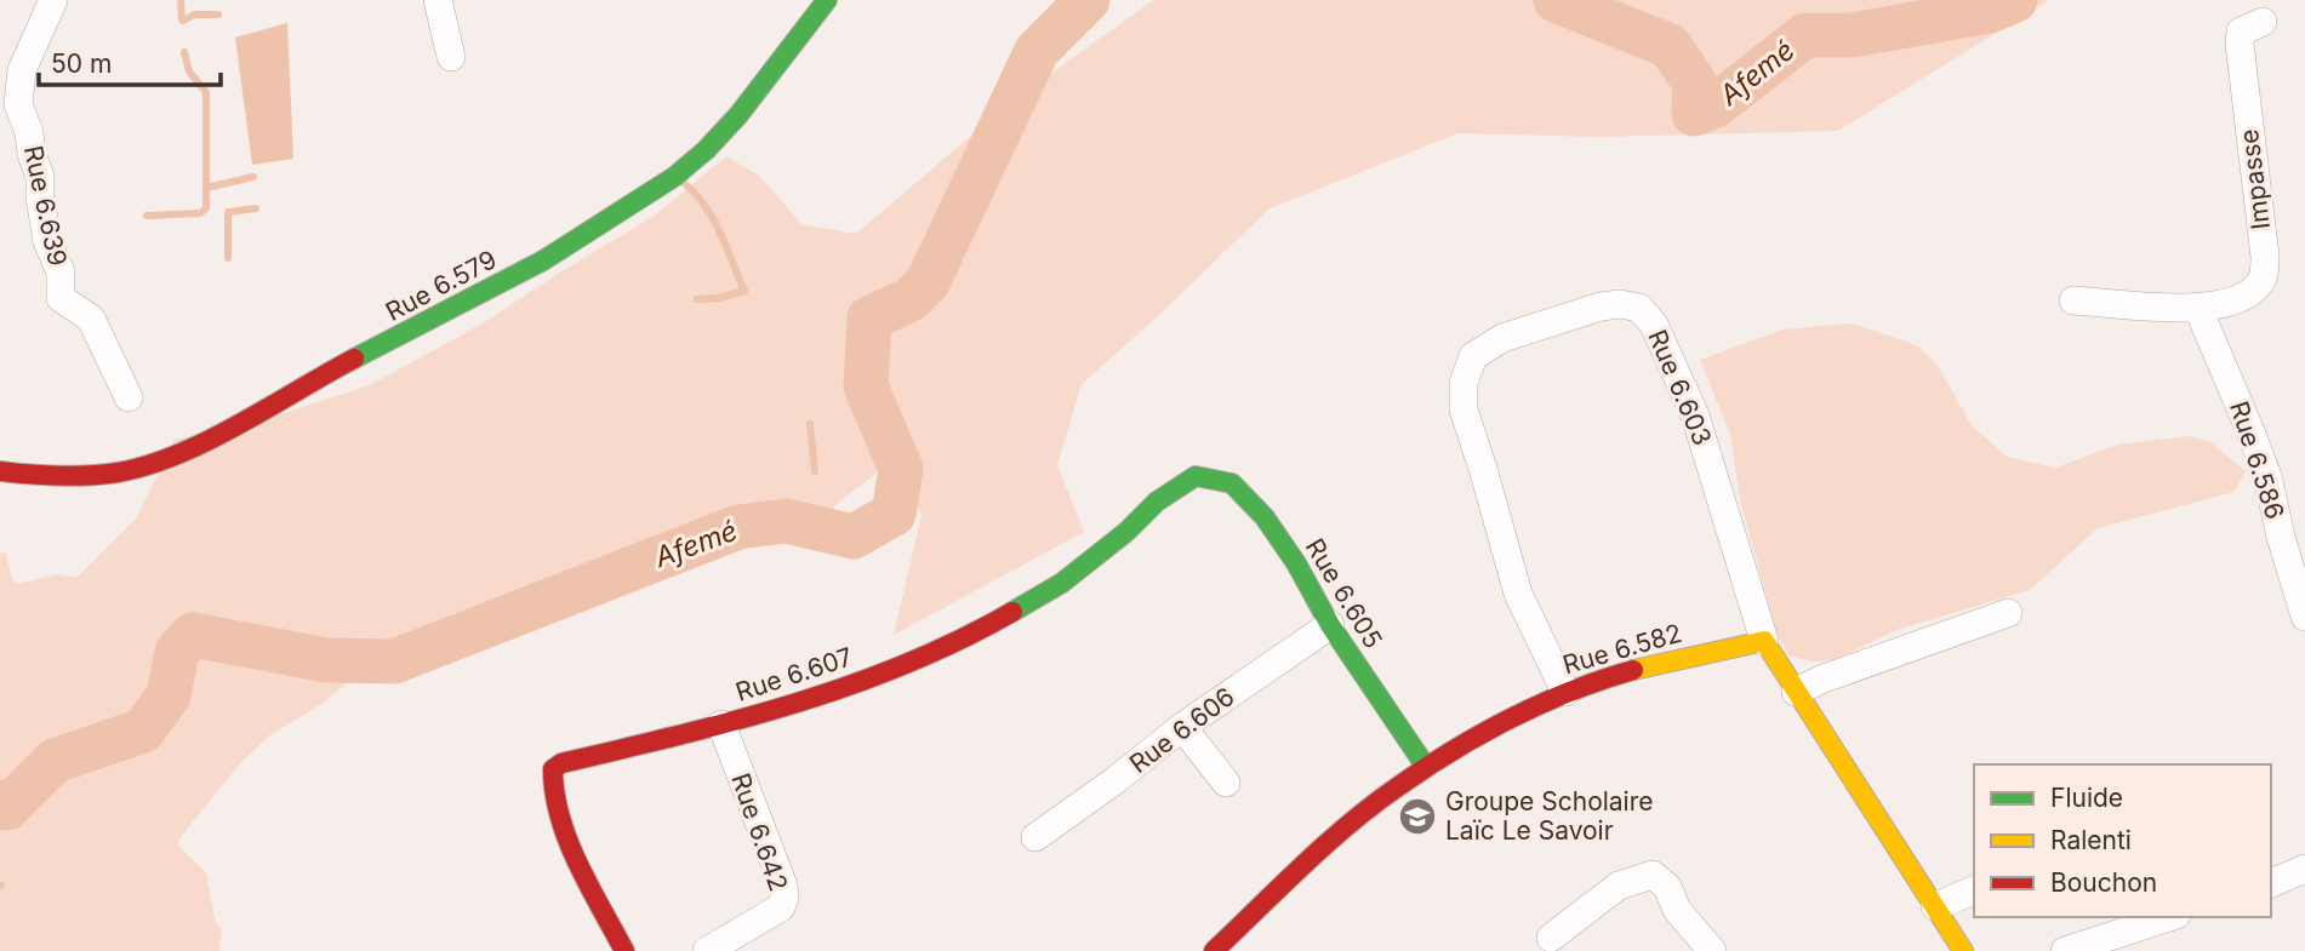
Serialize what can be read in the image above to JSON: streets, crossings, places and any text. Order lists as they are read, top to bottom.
{
  "streets": {
    "street": [
      "Impasse",
      "Rue 6.639",
      "Rue 6.579",
      "Rue 6.603",
      "Rue 6.586",
      "Rue 6.605",
      "Rue 6.582",
      "Rue 6.607",
      "Rue 6.606",
      "Rue 6.642"
    ]
  },
  "crossings": [
    ["Impasse", "Rue 6.586"],
    ["Rue 6.603", "Rue 6.582"],
    ["Rue 6.605", "Rue 6.582"],
    ["Rue 6.605", "Rue 6.607"],
    ["Rue 6.605", "Rue 6.606"],
    ["Rue 6.607", "Rue 6.642"]
  ],
  "water": ["Afemé"],
  "places": {
    "school or university": ["Groupe Scholaire Laïc Le Savoir"]
  },
  "legend": ["Fluide", "Ralenti", "Bouchon"],
  "scale_bar": "50 m"
}
